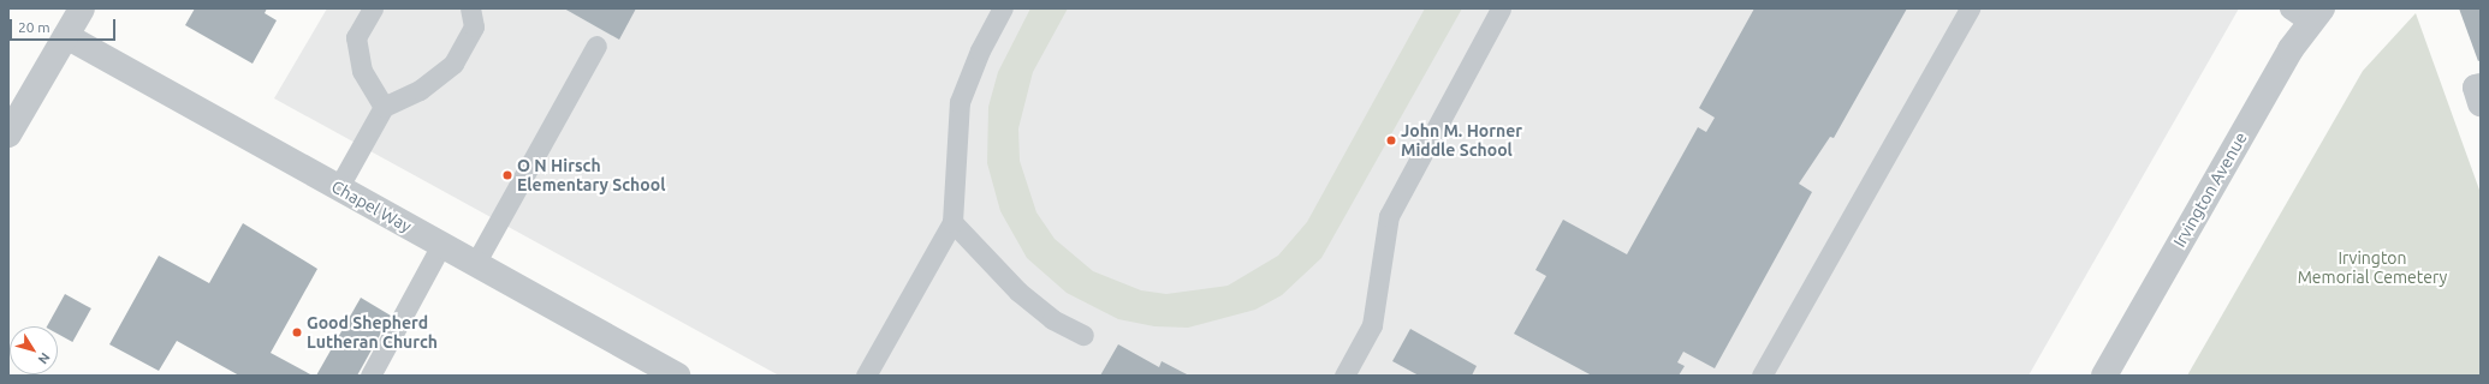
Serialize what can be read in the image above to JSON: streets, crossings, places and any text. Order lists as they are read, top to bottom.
{
  "streets": {
    "street": ["Irvington Avenue", "Chapel Way"]
  },
  "parks": ["Irvington Memorial Cemetery"],
  "places": ["John M. Horner Middle School", "O N Hirsch Elementary School", "Good Shepherd Lutheran Church"],
  "scale_bar": "20 m",
  "north": "bottom right"
}
